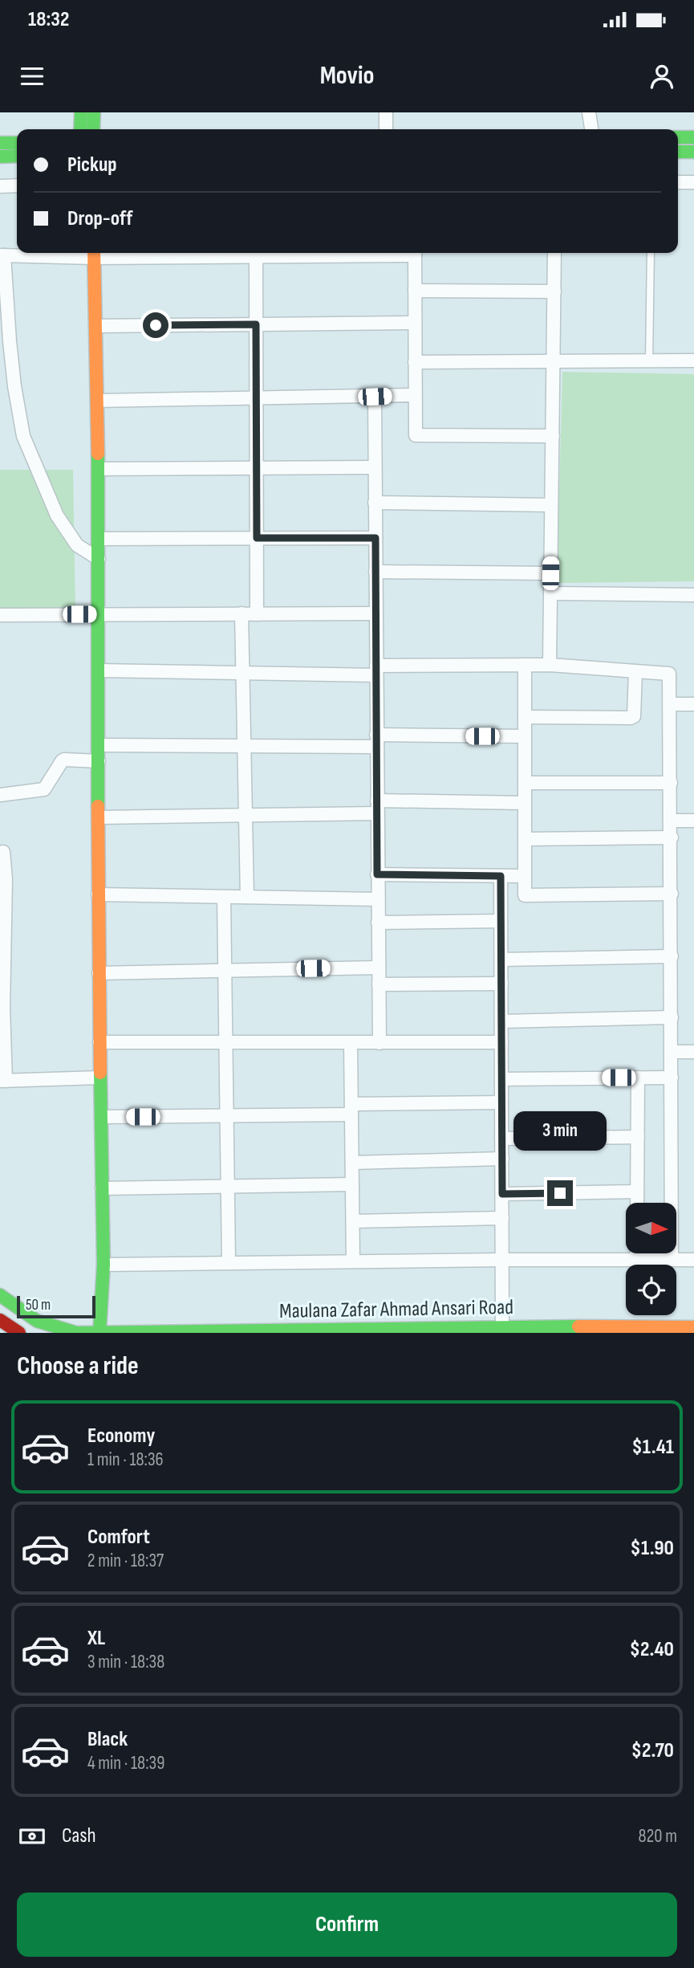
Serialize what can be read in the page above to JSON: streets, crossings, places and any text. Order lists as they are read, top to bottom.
{
  "streets": {
    "street": ["Maulana Zafar Ahmad Ansari Road"]
  },
  "scale_bar": "50 m",
  "north": "right",
  "page": {
    "status": "18:32",
    "header": "Movio",
    "banner": ["Pickup", "Drop-off"],
    "bubble": "3 min",
    "scale": "50 m",
    "heading": "Choose a ride",
    "list": [
      {
        "name": "Economy",
        "note": "1 min · 18:36",
        "value": "$1.41"
      },
      {
        "name": "Comfort",
        "note": "2 min · 18:37",
        "value": "$1.90"
      },
      {
        "name": "XL",
        "note": "3 min · 18:38",
        "value": "$2.40"
      },
      {
        "name": "Black",
        "note": "4 min · 18:39",
        "value": "$2.70"
      }
    ],
    "pay": ["Cash", "820 m"],
    "buttons": "Confirm"
  }
}
